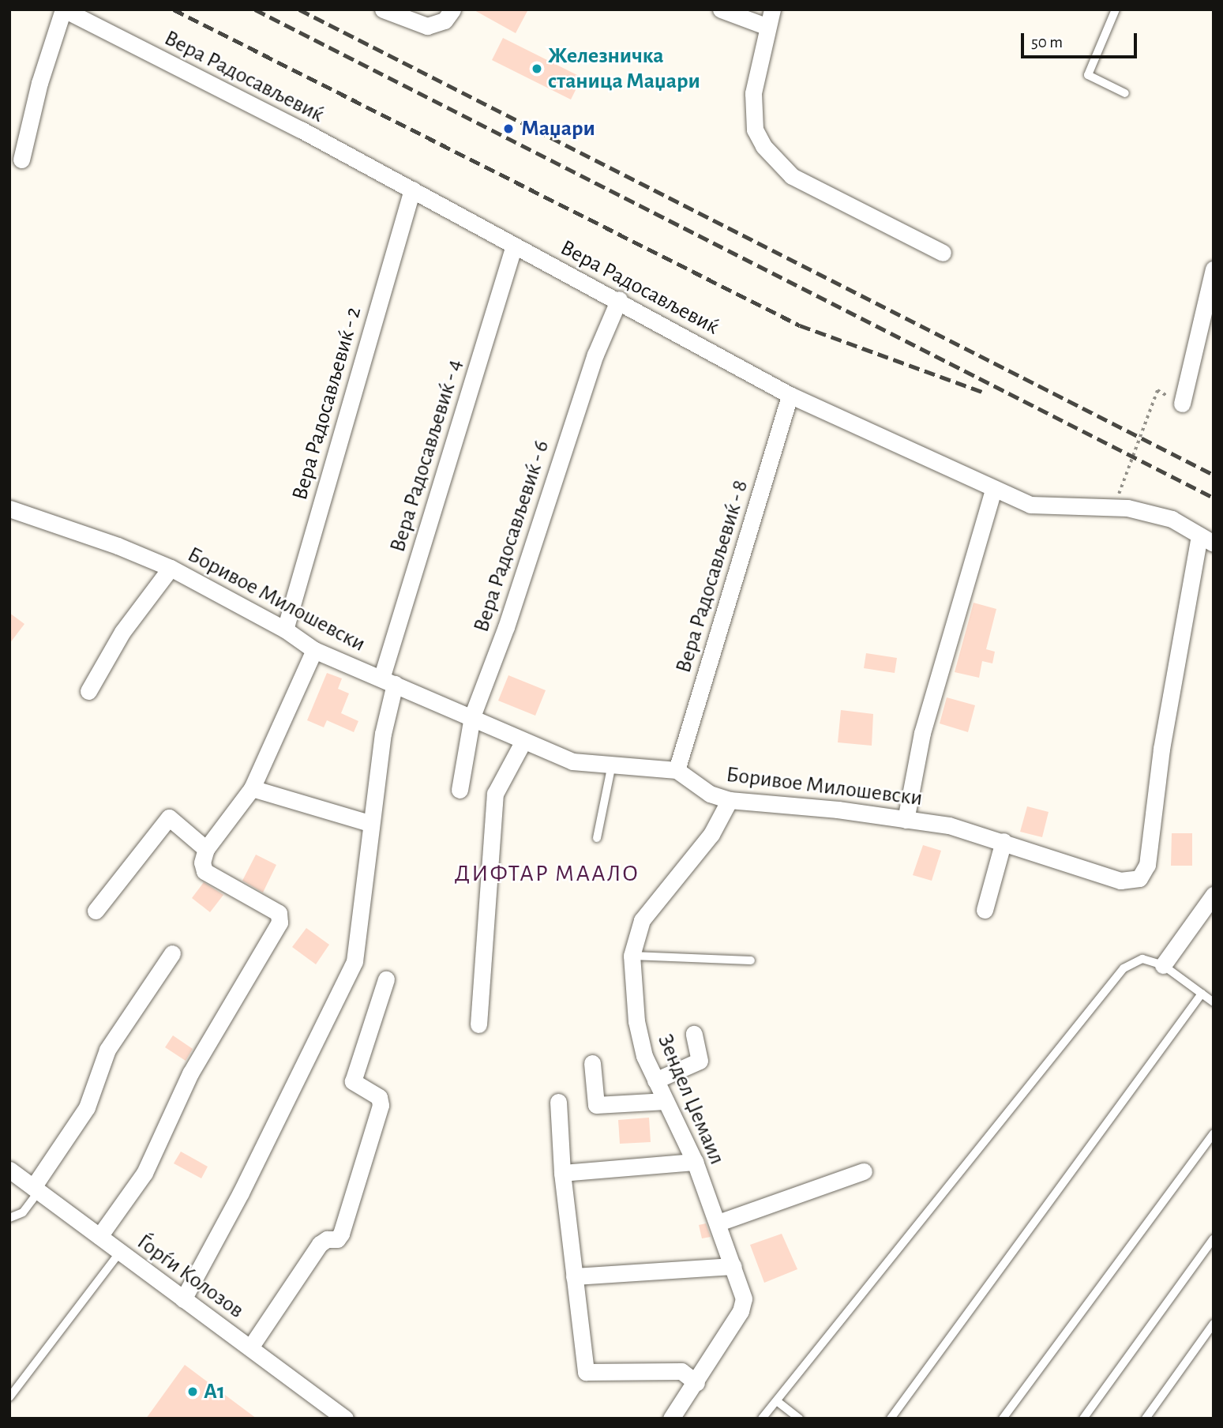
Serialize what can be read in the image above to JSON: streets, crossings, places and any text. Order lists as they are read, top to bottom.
{
  "streets": {
    "street": [
      "Вера Радосављевиќ",
      "Вера Радосављевиќ - 2",
      "Вера Радосављевиќ - 4",
      "Вера Радосављевиќ - 6",
      "Вера Радосављевиќ - 8",
      "Боривое Милошевски",
      "Зендел Џемаил",
      "Ѓорѓи Колозов"
    ]
  },
  "crossings": [
    ["Вера Радосављевиќ", "Вера Радосављевиќ - 2"],
    ["Вера Радосављевиќ", "Вера Радосављевиќ - 4"],
    ["Вера Радосављевиќ", "Вера Радосављевиќ - 6"],
    ["Вера Радосављевиќ", "Вера Радосављевиќ - 8"],
    ["Вера Радосављевиќ", "Боривое Милошевски"],
    ["Вера Радосављевиќ - 2", "Боривое Милошевски"],
    ["Вера Радосављевиќ - 4", "Боривое Милошевски"],
    ["Вера Радосављевиќ - 4", "Ѓорѓи Колозов"],
    ["Вера Радосављевиќ - 6", "Боривое Милошевски"],
    ["Вера Радосављевиќ - 8", "Боривое Милошевски"],
    ["Боривое Милошевски", "Зендел Џемаил"]
  ],
  "districts": ["ДИФТАР МААЛО"],
  "places": ["Железничка станица Маџари", "Маџари", "А1"],
  "scale_bar": "50 m"
}
